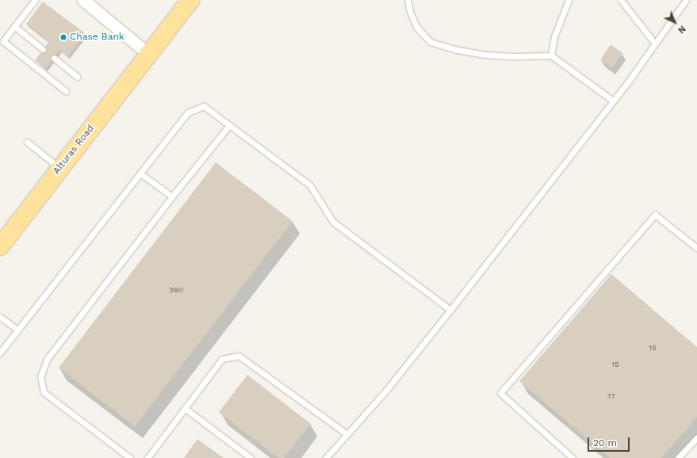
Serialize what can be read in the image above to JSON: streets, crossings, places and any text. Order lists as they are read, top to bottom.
{
  "streets": {
    "main road": ["Alturas Road"]
  },
  "places": ["Chase Bank"],
  "house_numbers": [
    "390",
    "15",
    "15",
    "17"
  ],
  "scale_bar": "20 m",
  "north": "bottom right"
}
